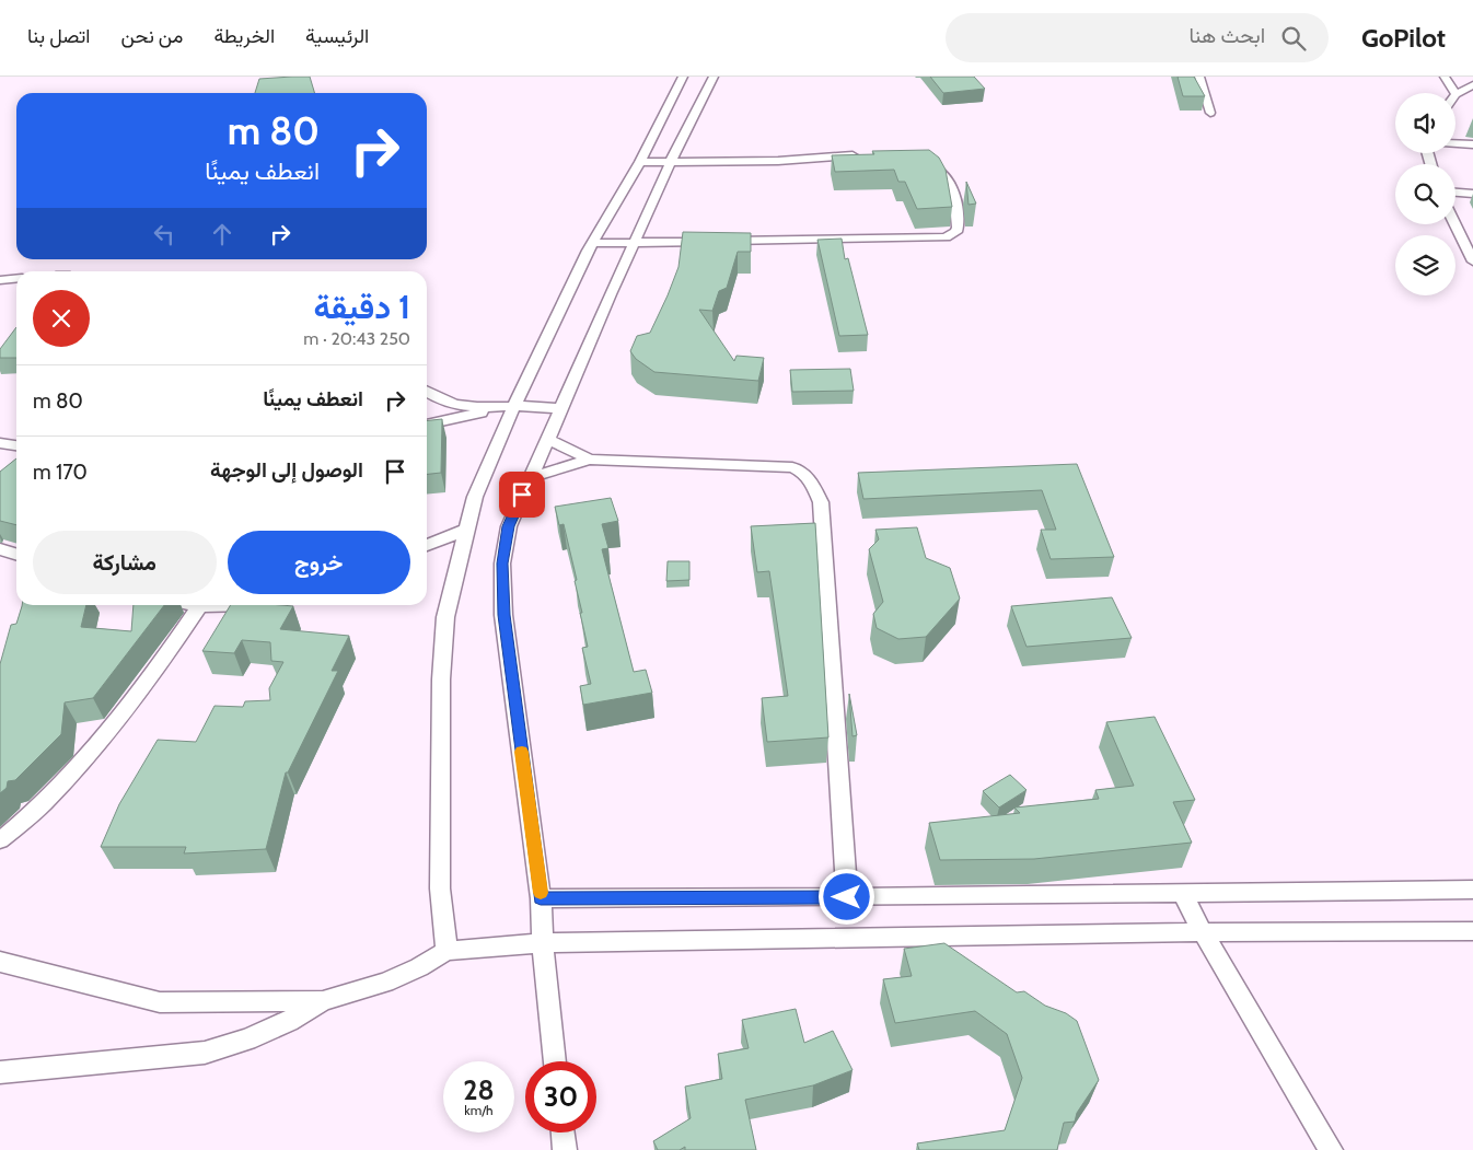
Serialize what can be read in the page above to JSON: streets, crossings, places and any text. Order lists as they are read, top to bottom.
{
  "page": {
    "header": "GoPilot",
    "search": "ابحث هنا",
    "nav": [
      "الرئيسية",
      "الخريطة",
      "من نحن",
      "اتصل بنا"
    ],
    "turn": ["80 m", "انعطف يمينًا"],
    "heading": ["1 دقيقة", "250 m · 20:43"],
    "list": [
      {
        "name": "انعطف يمينًا",
        "value": "80 m"
      },
      {
        "name": "الوصول إلى الوجهة",
        "value": "170 m"
      }
    ],
    "buttons": ["خروج", "مشاركة"],
    "speed": "28 km/h",
    "limit": "30"
  }
}
